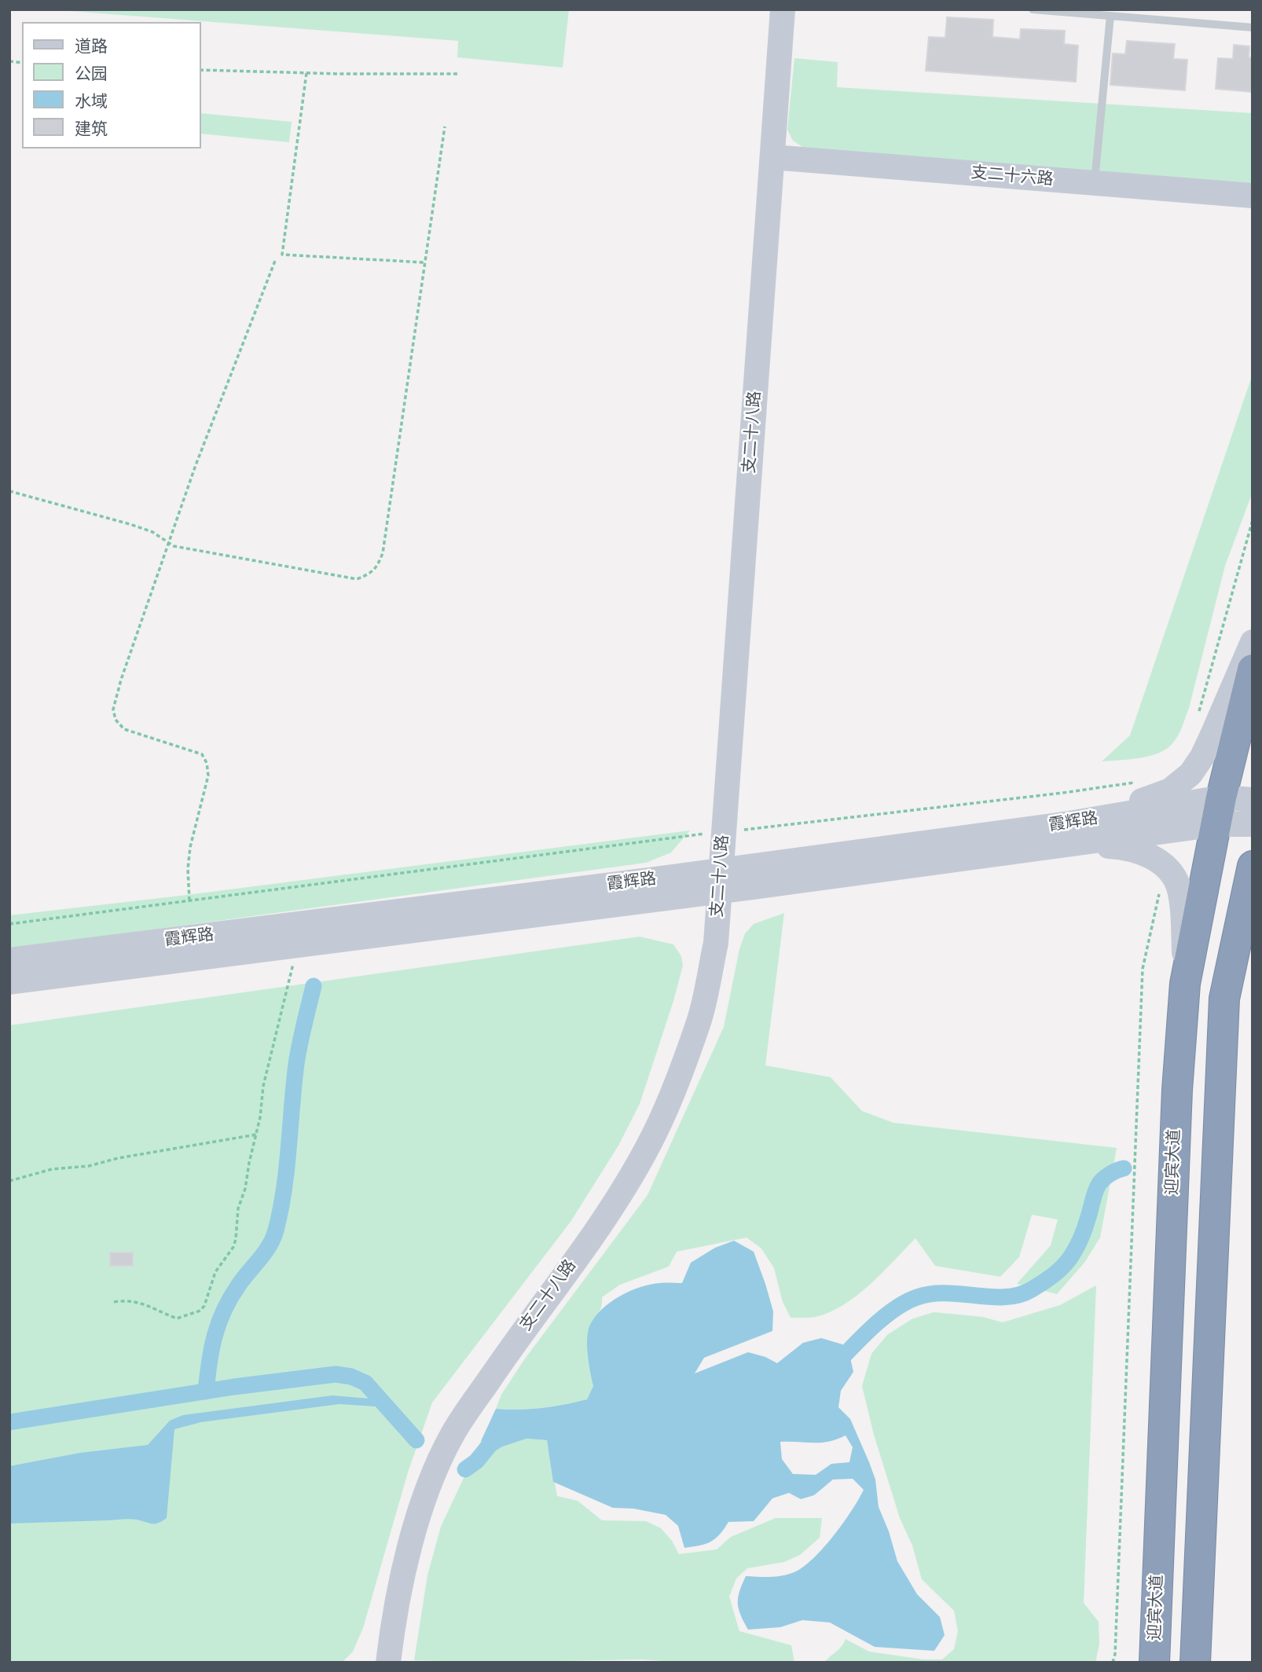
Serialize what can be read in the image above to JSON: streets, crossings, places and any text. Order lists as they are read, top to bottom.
{
  "streets": {
    "highway": ["迎宾大道"],
    "street": ["支二十六路", "支二十八路", "霞辉路"]
  },
  "crossings": [
    ["支二十六路", "支二十八路"],
    ["支二十八路", "霞辉路"],
    ["霞辉路", "迎宾大道"]
  ],
  "legend": [
    "道路",
    "公园",
    "水域",
    "建筑"
  ]
}
